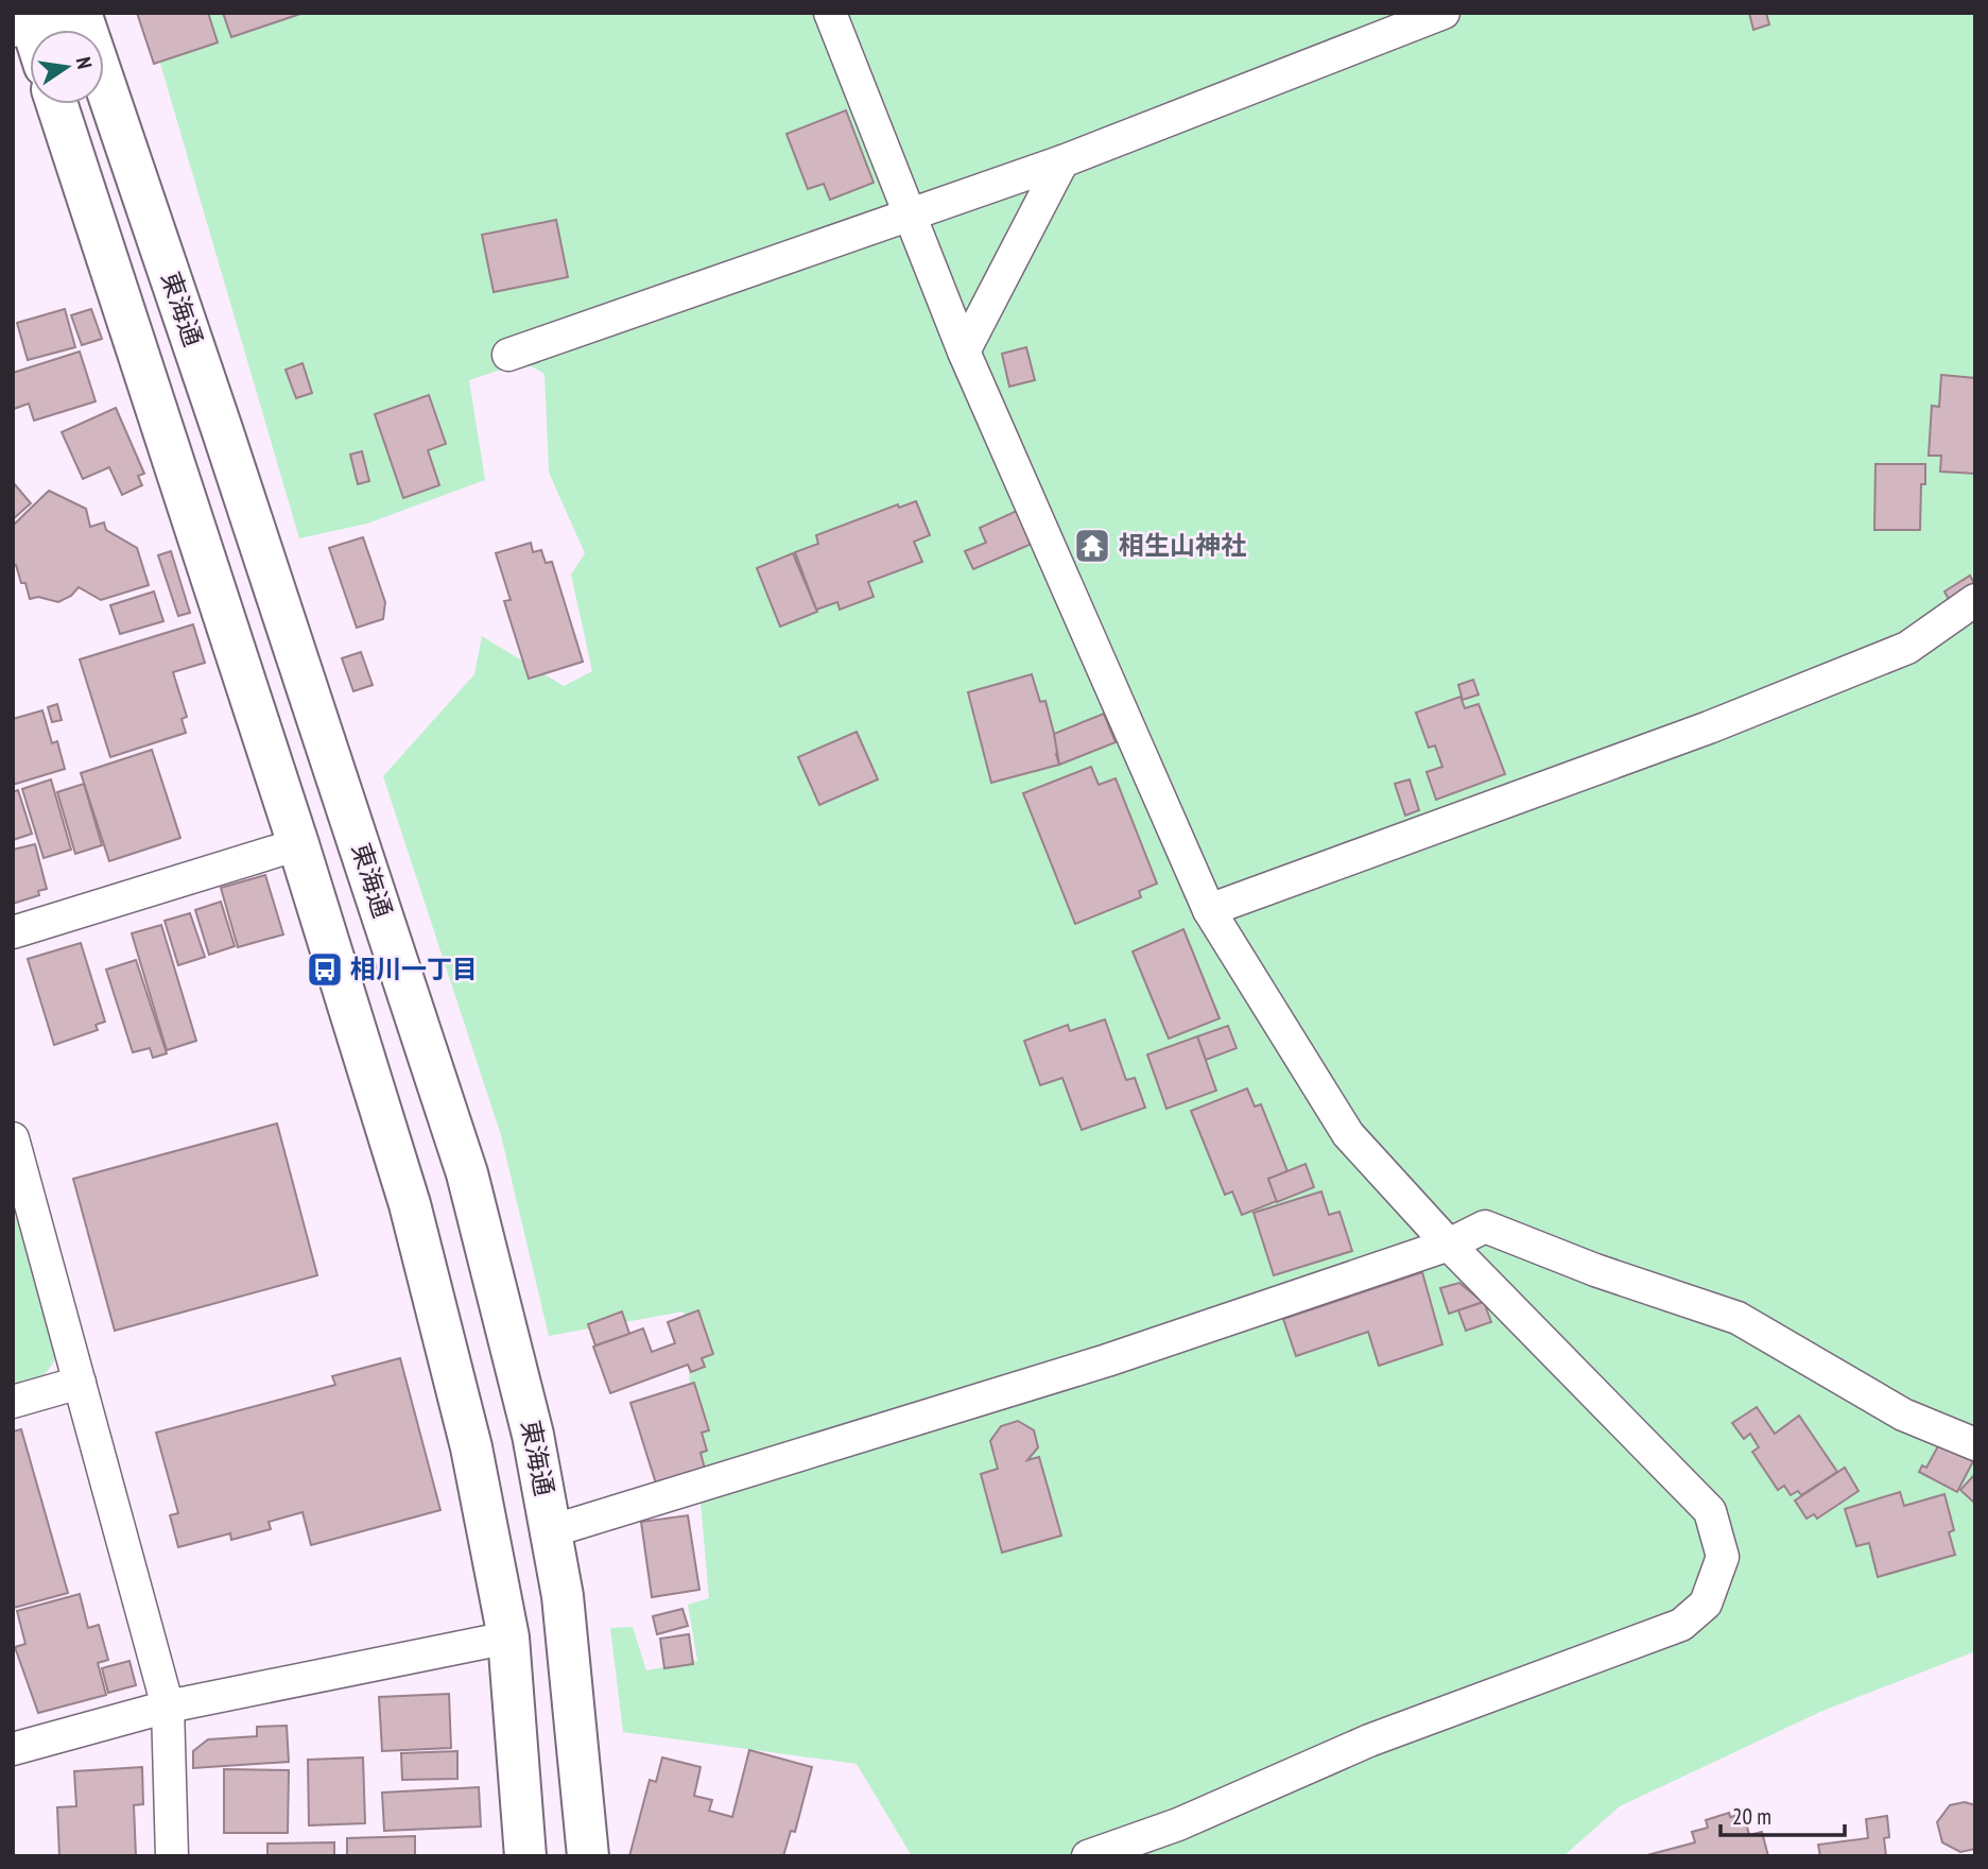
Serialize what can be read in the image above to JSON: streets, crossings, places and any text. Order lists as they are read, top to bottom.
{
  "streets": {
    "main road": ["東海通"]
  },
  "places": {
    "temple": ["相生山神社"],
    "bus stop": ["相川一丁目"]
  },
  "scale_bar": "20 m",
  "north": "right"
}
